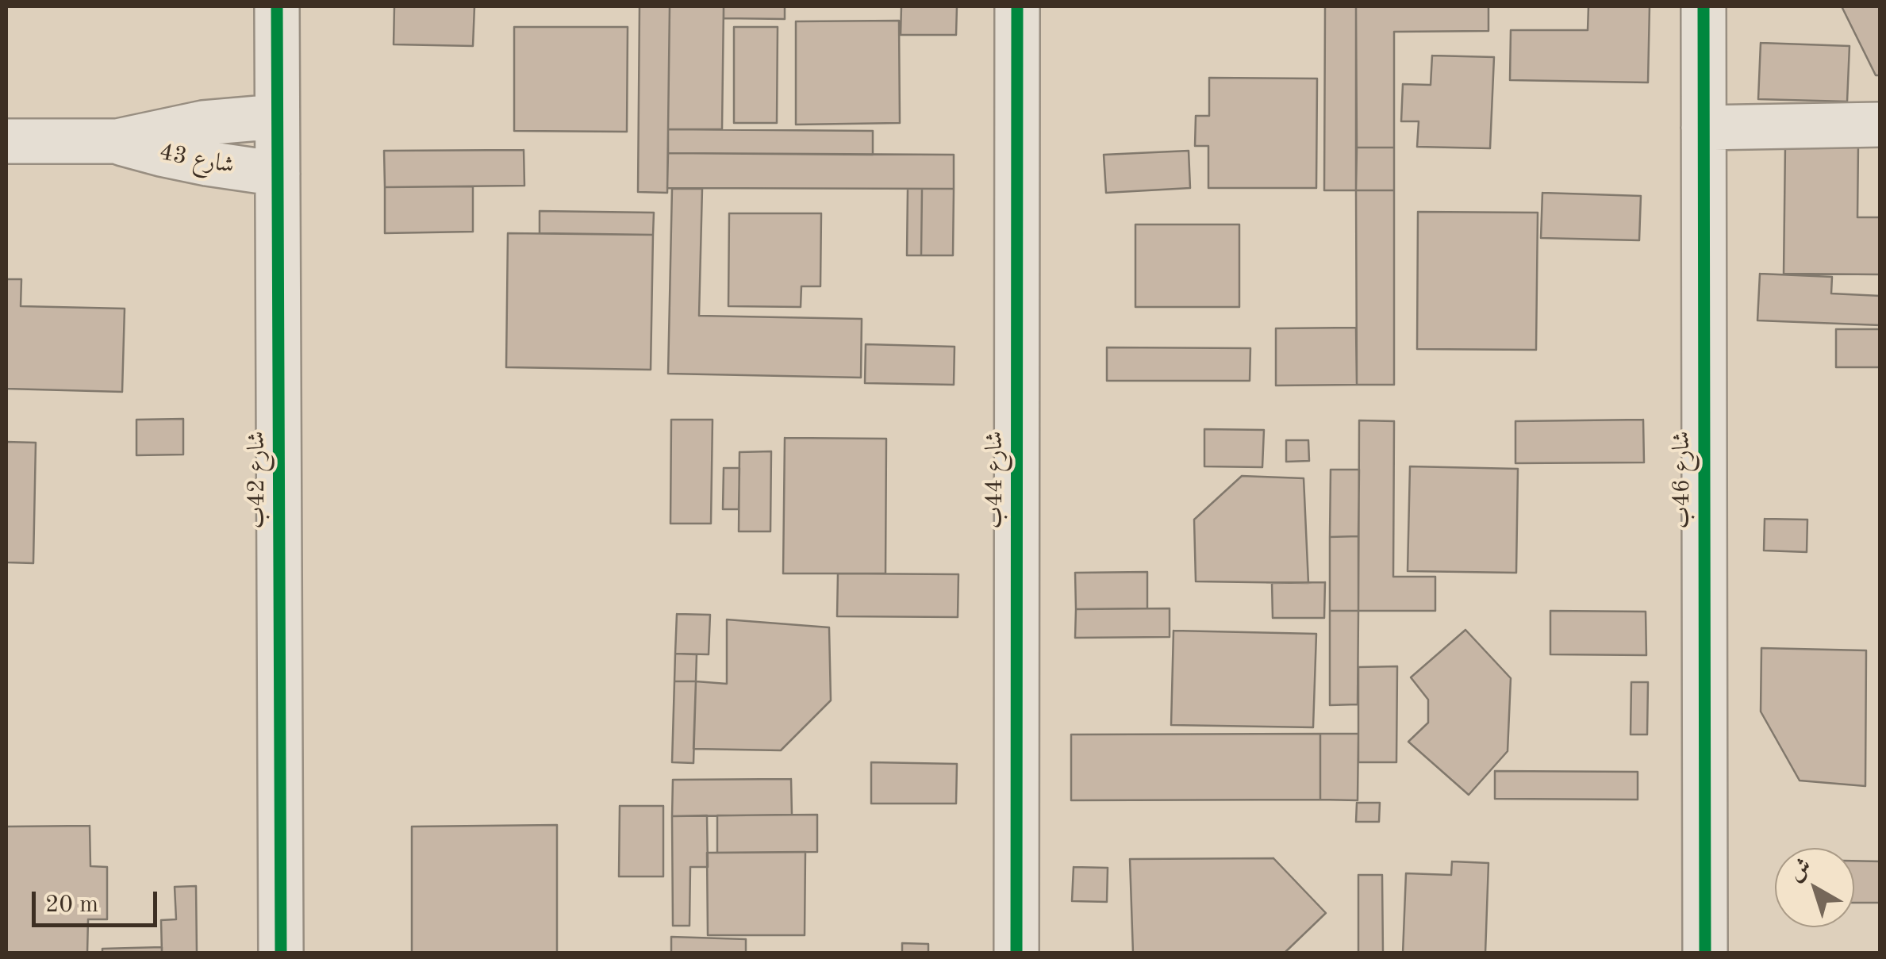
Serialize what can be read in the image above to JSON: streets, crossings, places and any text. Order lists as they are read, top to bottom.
{
  "streets": {
    "street": [
      "شارع 43",
      "شارع 42ب",
      "شارع 44ب",
      "شارع 46ب"
    ]
  },
  "crossings": [
    ["شارع 43", "شارع 42ب"]
  ],
  "scale_bar": "20 m",
  "north": "top left"
}
